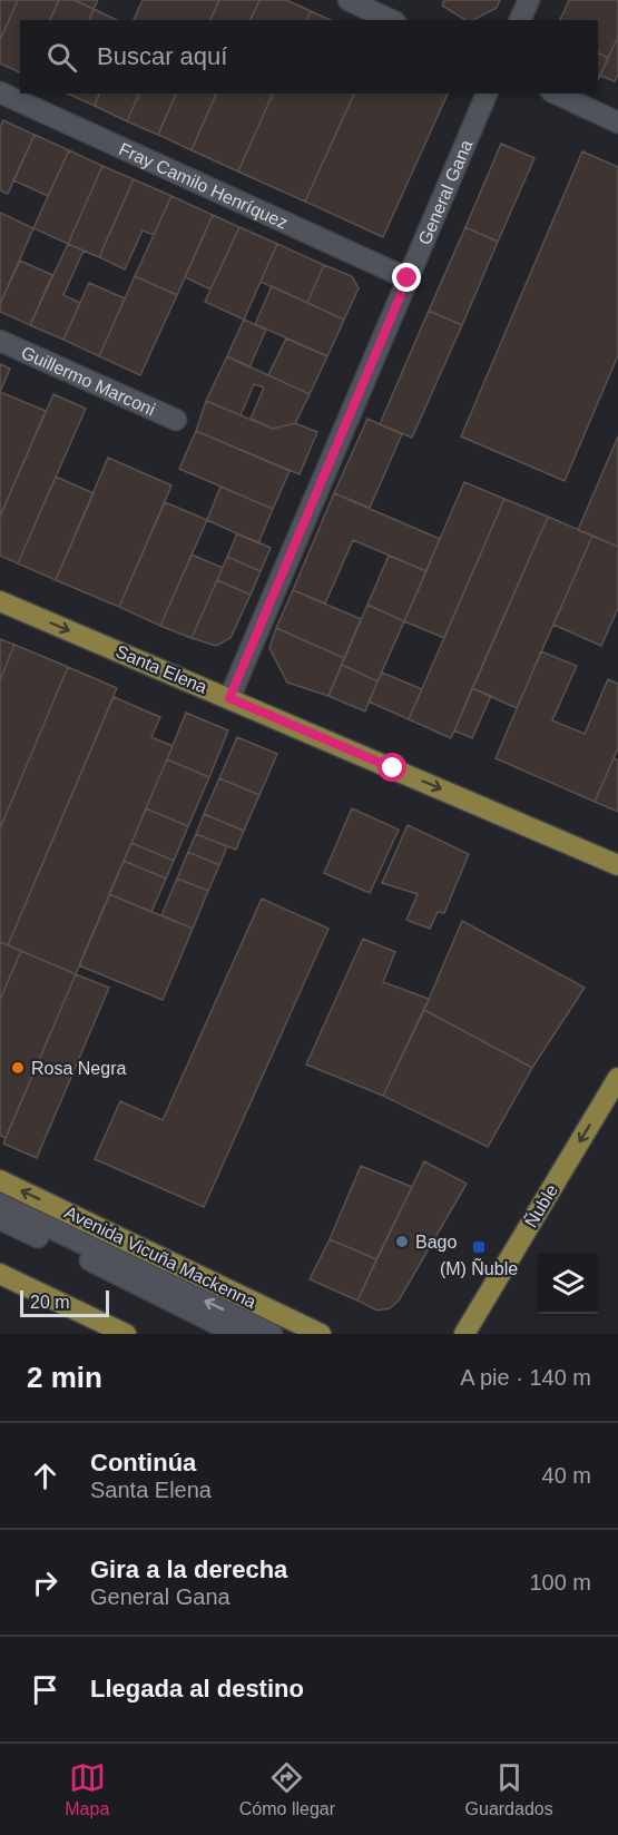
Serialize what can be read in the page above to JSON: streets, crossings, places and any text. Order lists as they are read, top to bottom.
{
  "streets": {
    "main road": ["Santa Elena", "Ñuble", "Avenida Vicuña Mackenna"],
    "street": ["Fray Camilo Henríquez", "General Gana", "Guillermo Marconi"]
  },
  "crossings": [
    ["Fray Camilo Henríquez", "General Gana"],
    ["General Gana", "Santa Elena"]
  ],
  "one_way": ["Santa Elena", "Ñuble"],
  "places": {
    "other": ["Rosa Negra", "Bago"],
    "transit": ["(M) Ñuble"]
  },
  "scale_bar": "20 m",
  "page": {
    "search": "Buscar aquí",
    "scale": "20 m",
    "heading": ["2 min", "A pie · 140 m"],
    "list": [
      ["Continúa", "Santa Elena", "40 m"],
      ["Gira a la derecha", "General Gana", "100 m"],
      "Llegada al destino"
    ],
    "nav": ["Mapa", "Cómo llegar", "Guardados"]
  }
}
